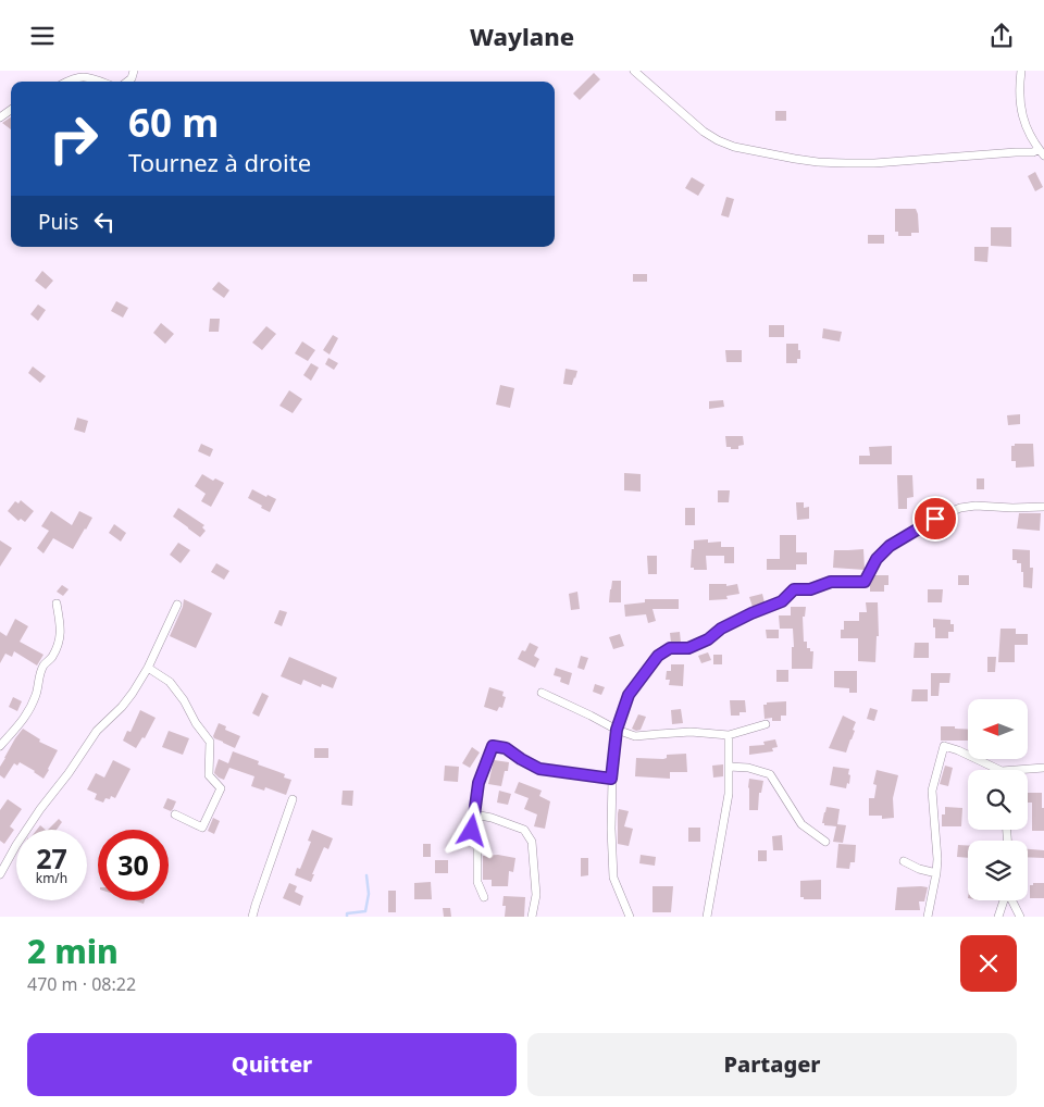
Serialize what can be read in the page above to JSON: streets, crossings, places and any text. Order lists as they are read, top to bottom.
{
  "north": "left",
  "page": {
    "header": "Waylane",
    "turn": ["60 m", "Tournez à droite"],
    "then": "Puis",
    "speed": "27 km/h",
    "limit": "30",
    "heading": ["2 min", "470 m · 08:22"],
    "buttons": ["Quitter", "Partager"]
  }
}
